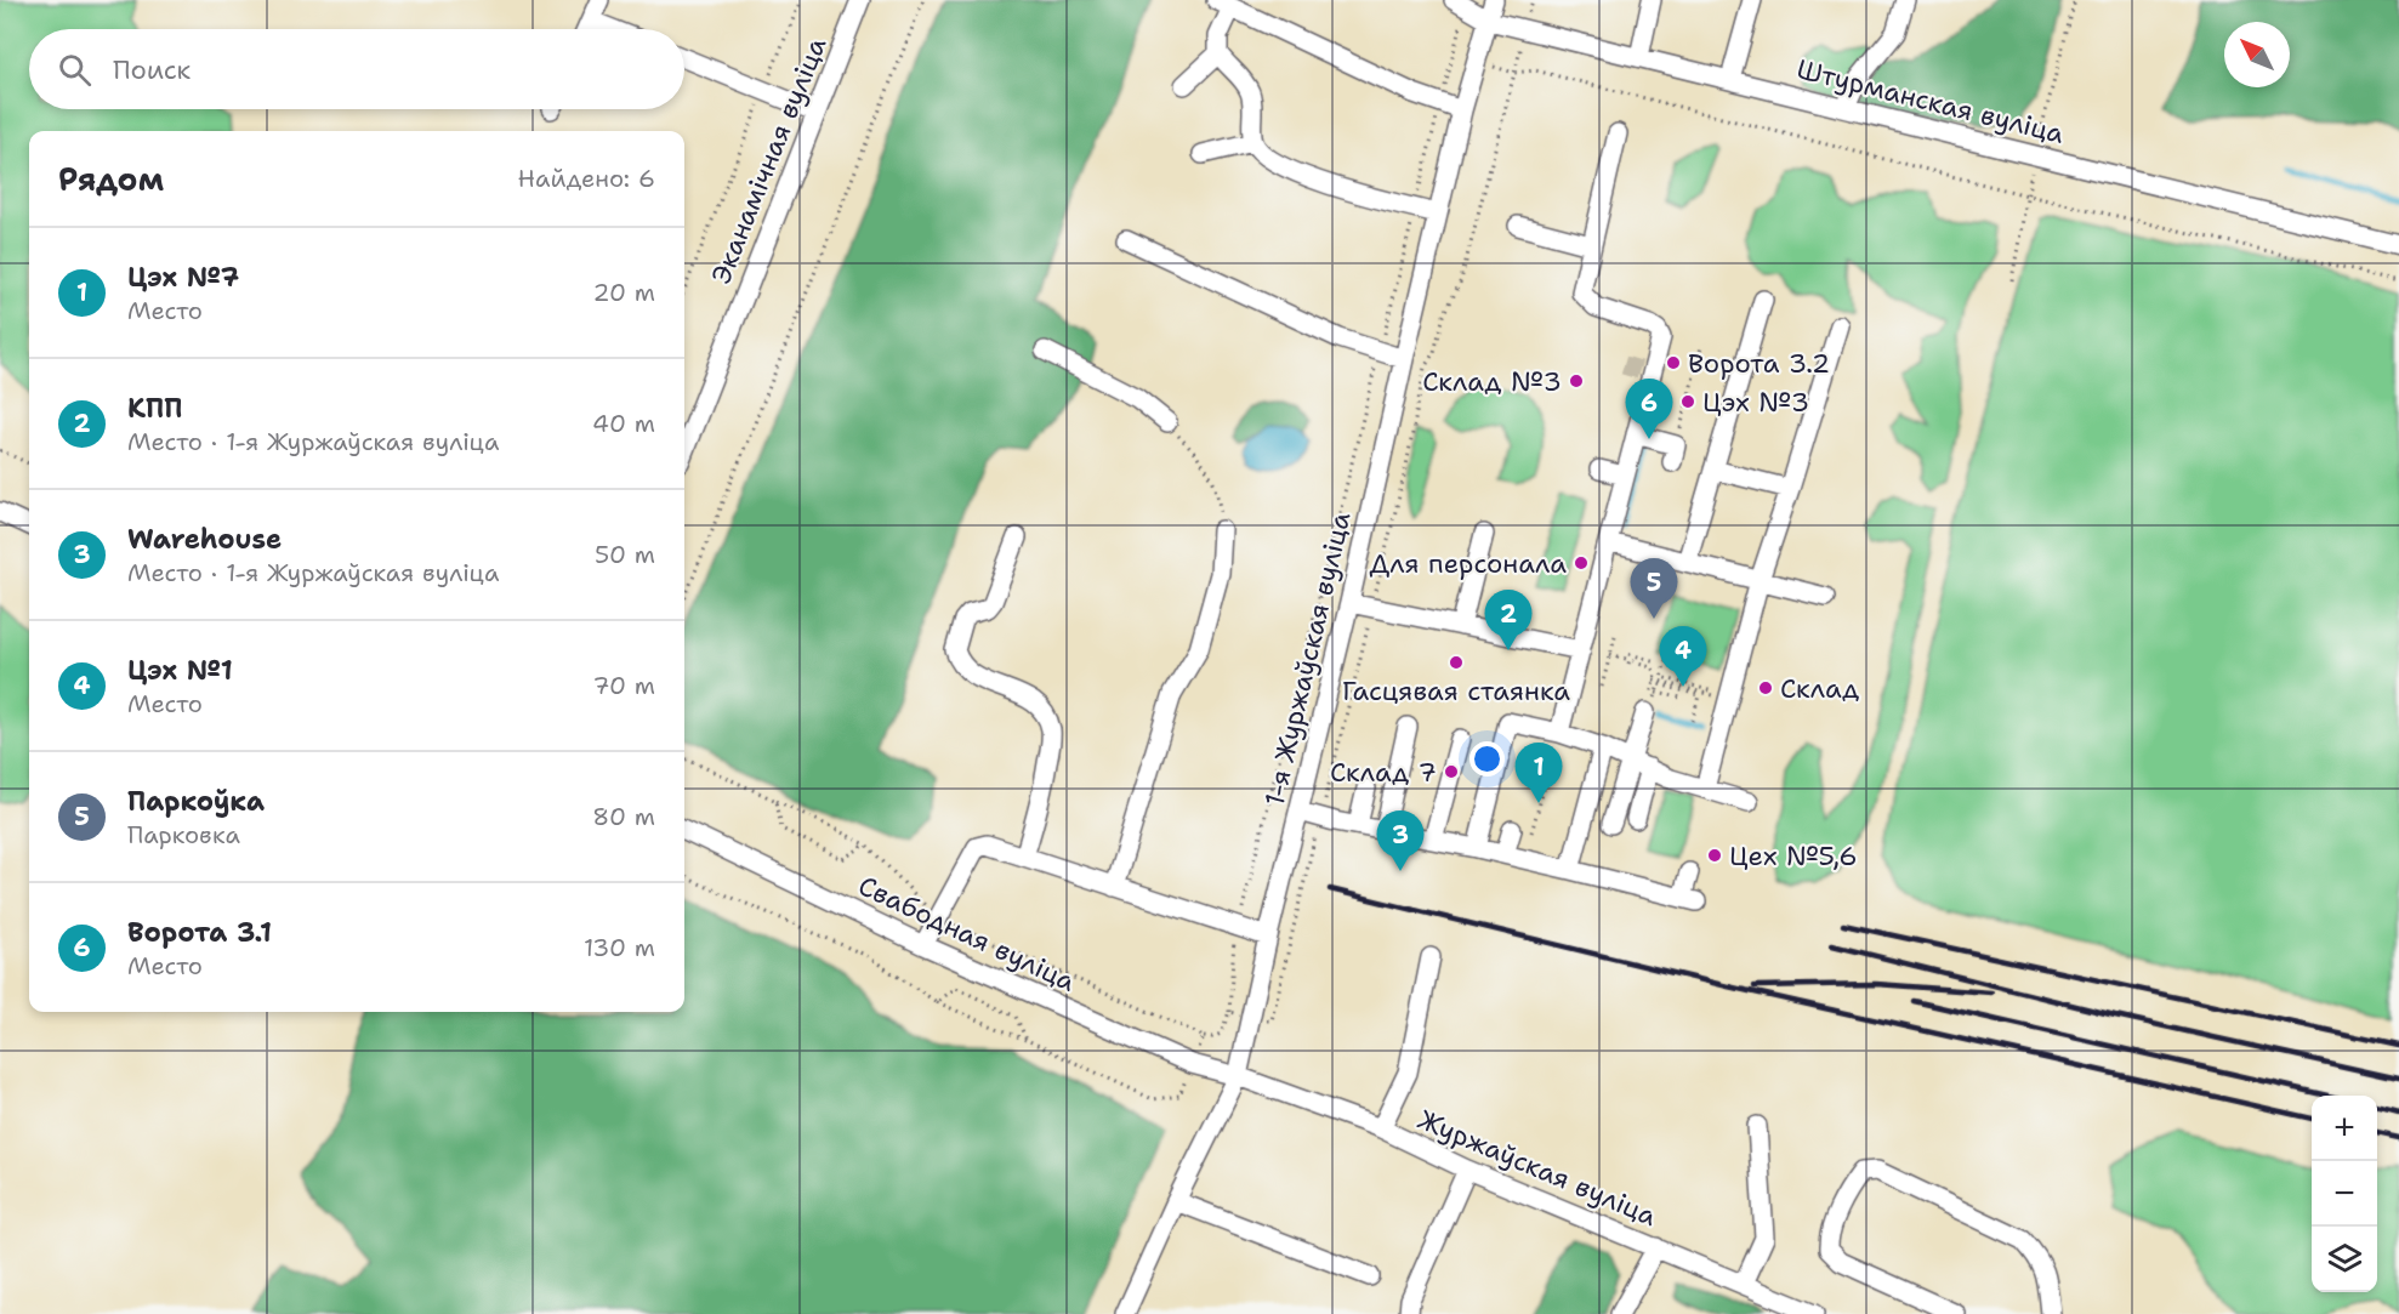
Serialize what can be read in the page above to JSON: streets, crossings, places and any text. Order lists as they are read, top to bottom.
{
  "streets": {
    "street": [
      "Штурманская вуліца",
      "Эканамічная вуліца",
      "1-я Журжаўская вуліца",
      "Свабодная вуліца",
      "Журжаўская вуліца"
    ]
  },
  "crossings": [
    ["Штурманская вуліца", "1-я Журжаўская вуліца"],
    ["1-я Журжаўская вуліца", "Свабодная вуліца"],
    ["1-я Журжаўская вуліца", "Журжаўская вуліца"],
    ["Свабодная вуліца", "Журжаўская вуліца"]
  ],
  "places": [
    "Ворота 3.2",
    "Склад №3",
    "Цэх №3",
    "Для персонала",
    "Гасцявая стаянка",
    "Склад",
    "Склад 7",
    "Цех №5,6"
  ],
  "north": "top left",
  "page": {
    "search": "Поиск",
    "heading": ["Рядом", "Найдено: 6"],
    "list": [
      {
        "mark": "1",
        "name": "Цэх №7",
        "note": "Место",
        "value": "20 m"
      },
      {
        "mark": "2",
        "name": "КПП",
        "note": "Место · 1-я Журжаўская вуліца",
        "value": "40 m"
      },
      {
        "mark": "3",
        "name": "Warehouse",
        "note": "Место · 1-я Журжаўская вуліца",
        "value": "50 m"
      },
      {
        "mark": "4",
        "name": "Цэх №1",
        "note": "Место",
        "value": "70 m"
      },
      {
        "mark": "5",
        "name": "Паркоўка",
        "note": "Парковка",
        "value": "80 m"
      },
      {
        "mark": "6",
        "name": "Ворота 3.1",
        "note": "Место",
        "value": "130 m"
      }
    ],
    "pins": [
      "6",
      "5",
      "2",
      "4",
      "1",
      "3"
    ],
    "map_buttons": ["+", "−"]
  }
}
